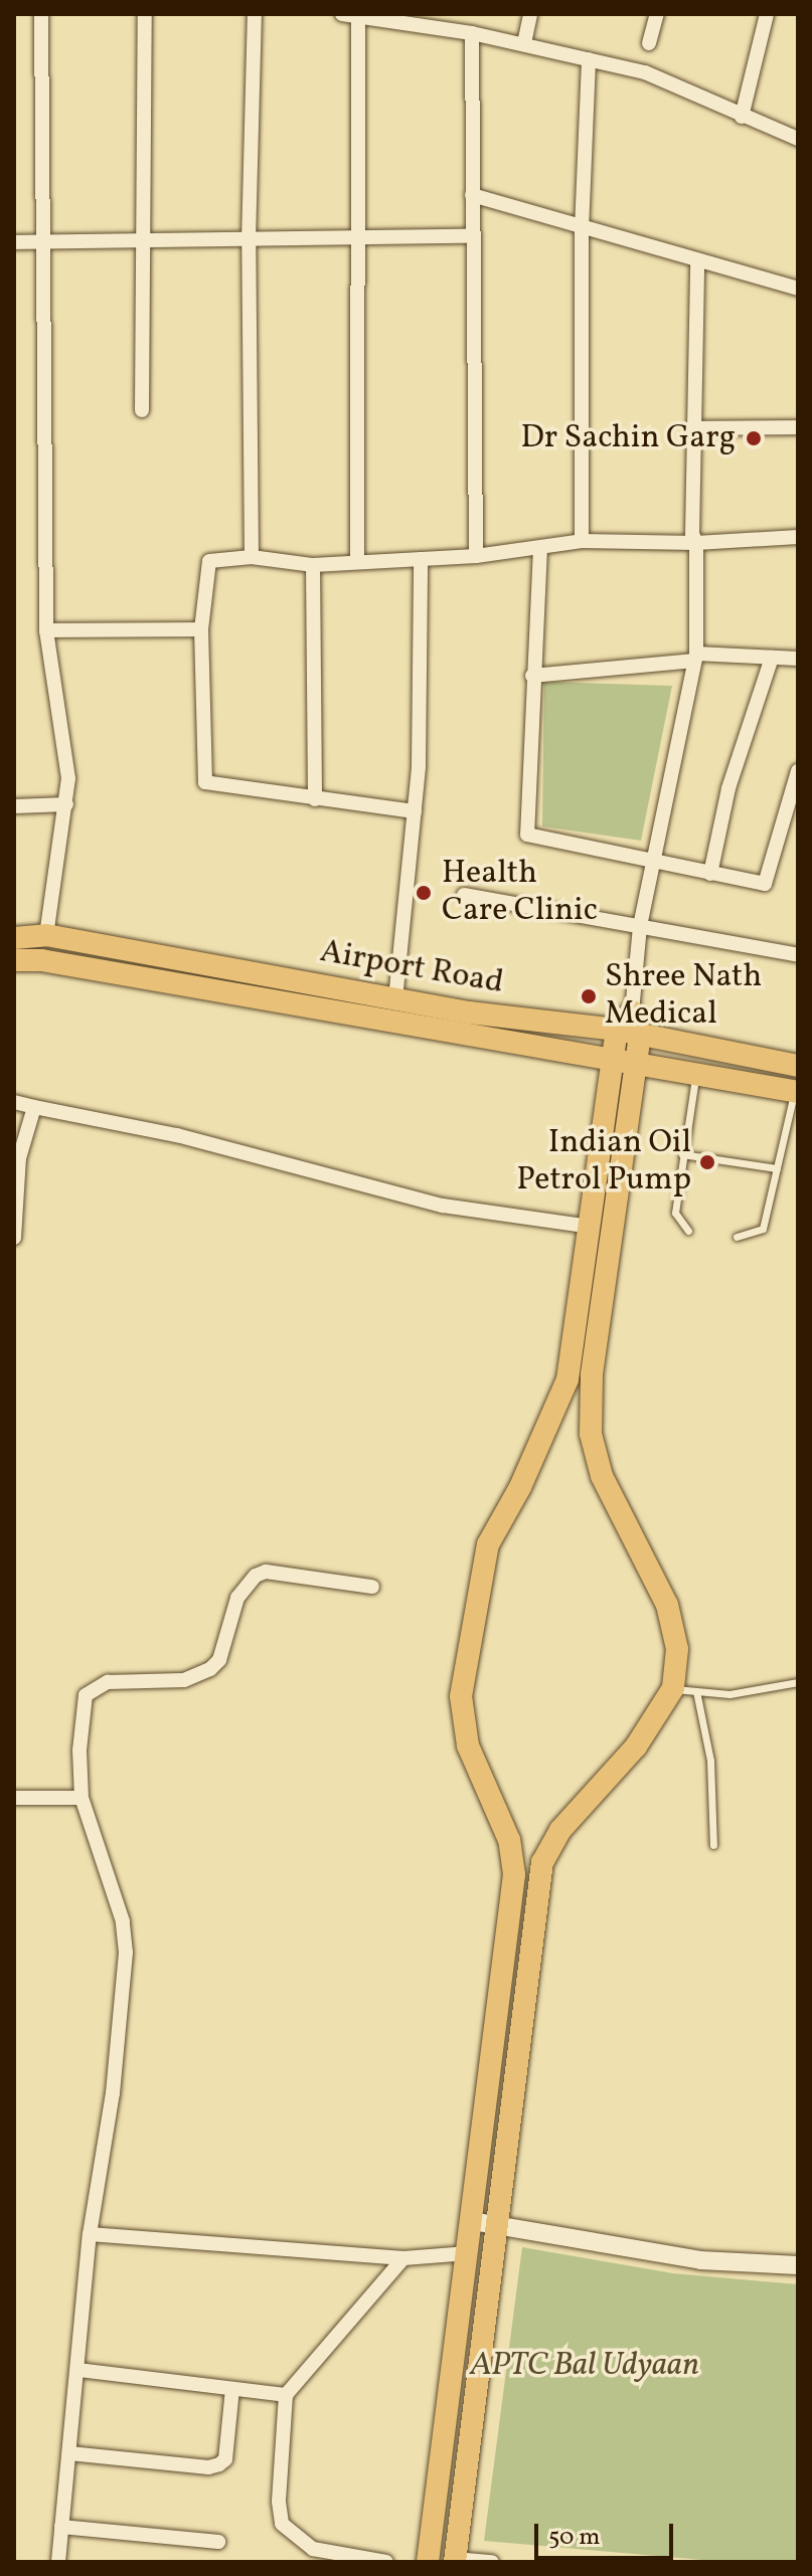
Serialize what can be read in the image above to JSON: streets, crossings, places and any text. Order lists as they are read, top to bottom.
{
  "streets": {
    "main road": ["Airport Road"]
  },
  "parks": ["APTC Bal Udyaan"],
  "places": [
    "Dr Sachin Garg",
    "Health Care Clinic",
    "Shree Nath Medical",
    "Indian Oil Petrol Pump"
  ],
  "scale_bar": "50 m"
}
